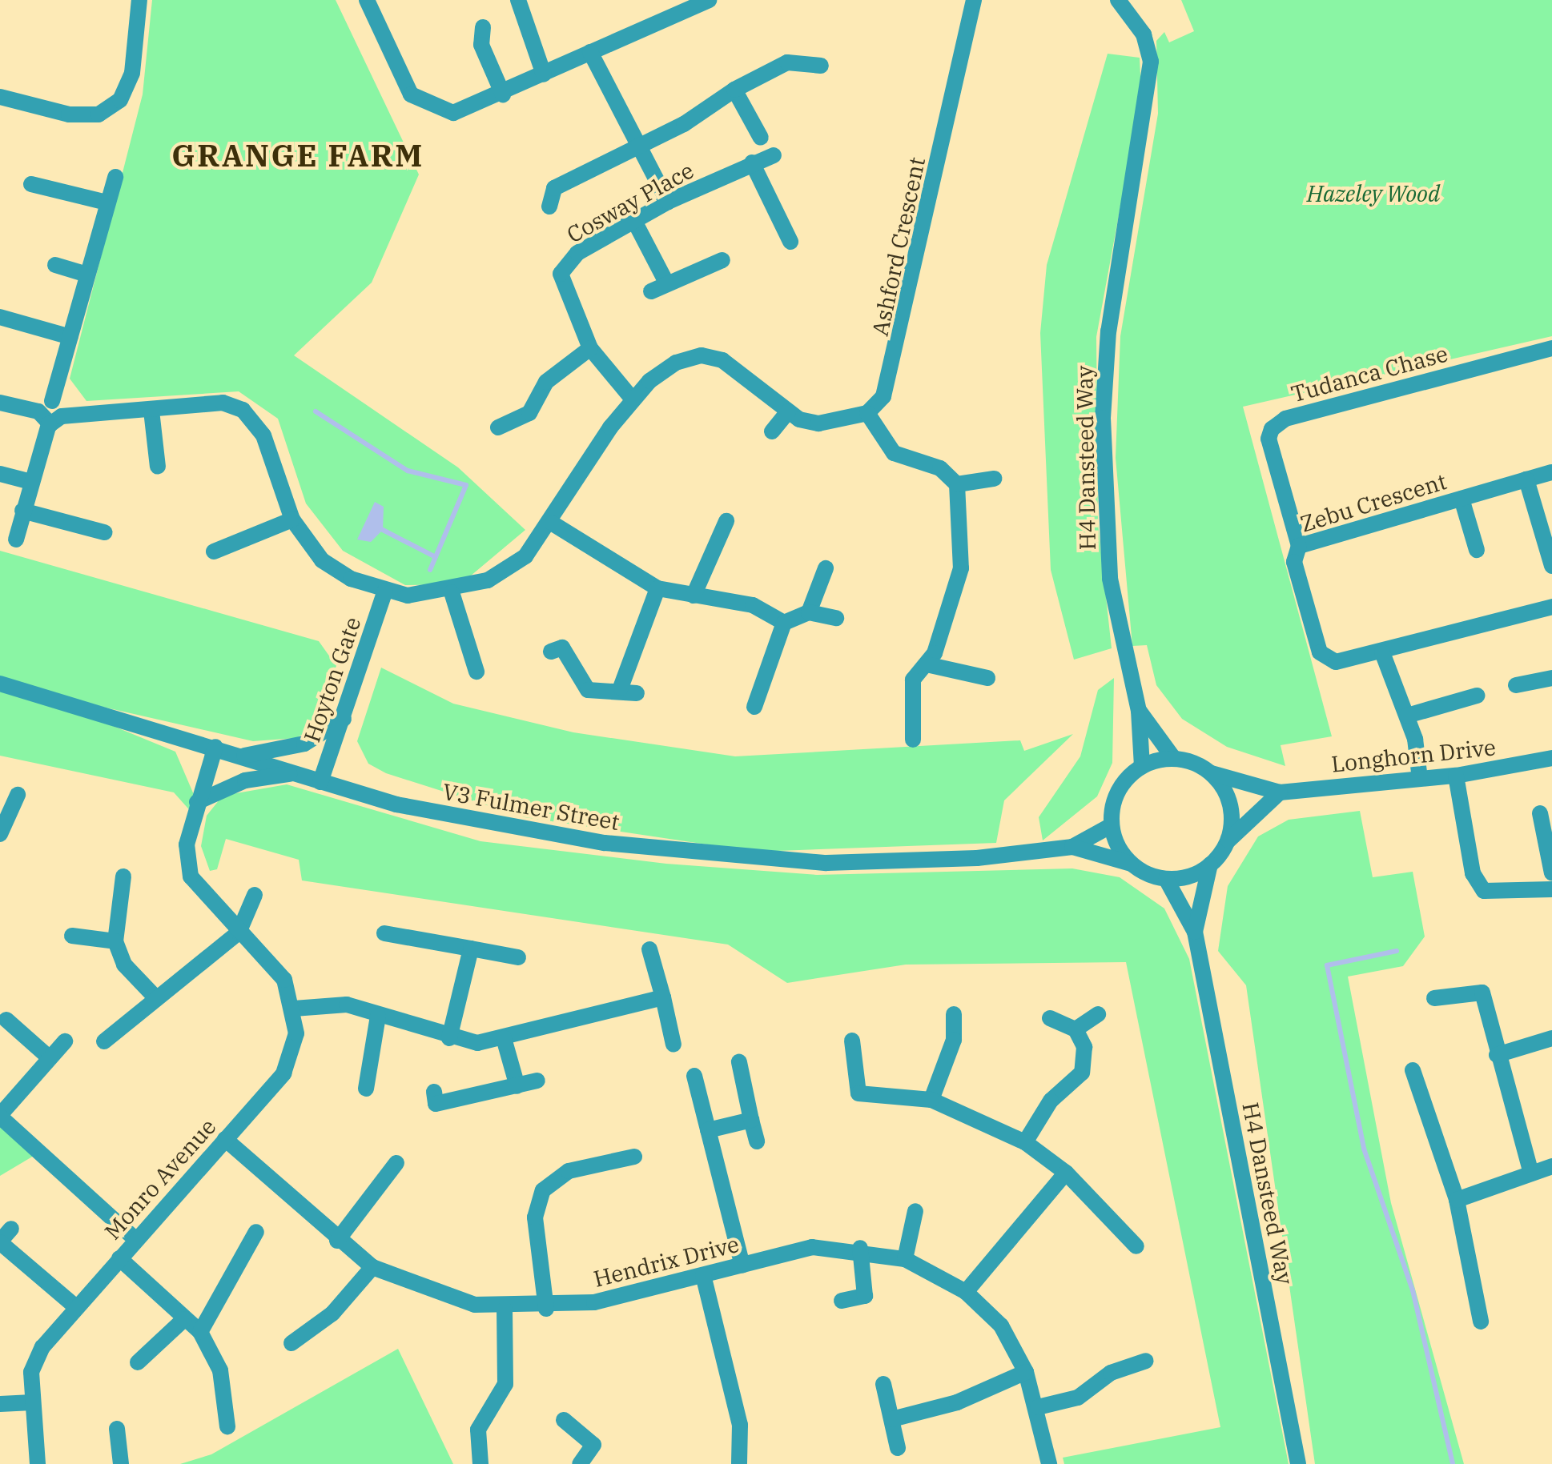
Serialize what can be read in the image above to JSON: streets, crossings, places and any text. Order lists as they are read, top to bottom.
{
  "streets": {
    "street": [
      "Cosway Place",
      "Ashford Crescent",
      "Tudanca Chase",
      "H4 Dansteed Way",
      "Zebu Crescent",
      "Hoyton Gate",
      "Longhorn Drive",
      "V3 Fulmer Street",
      "Monro Avenue",
      "Hendrix Drive"
    ]
  },
  "crossings": [
    ["Tudanca Chase", "Zebu Crescent"],
    ["H4 Dansteed Way", "Longhorn Drive"],
    ["H4 Dansteed Way", "V3 Fulmer Street"],
    ["Hoyton Gate", "V3 Fulmer Street"],
    ["Longhorn Drive", "V3 Fulmer Street"],
    ["V3 Fulmer Street", "Monro Avenue"],
    ["Monro Avenue", "Hendrix Drive"]
  ],
  "districts": ["GRANGE FARM"],
  "parks": ["Hazeley Wood"]
}
